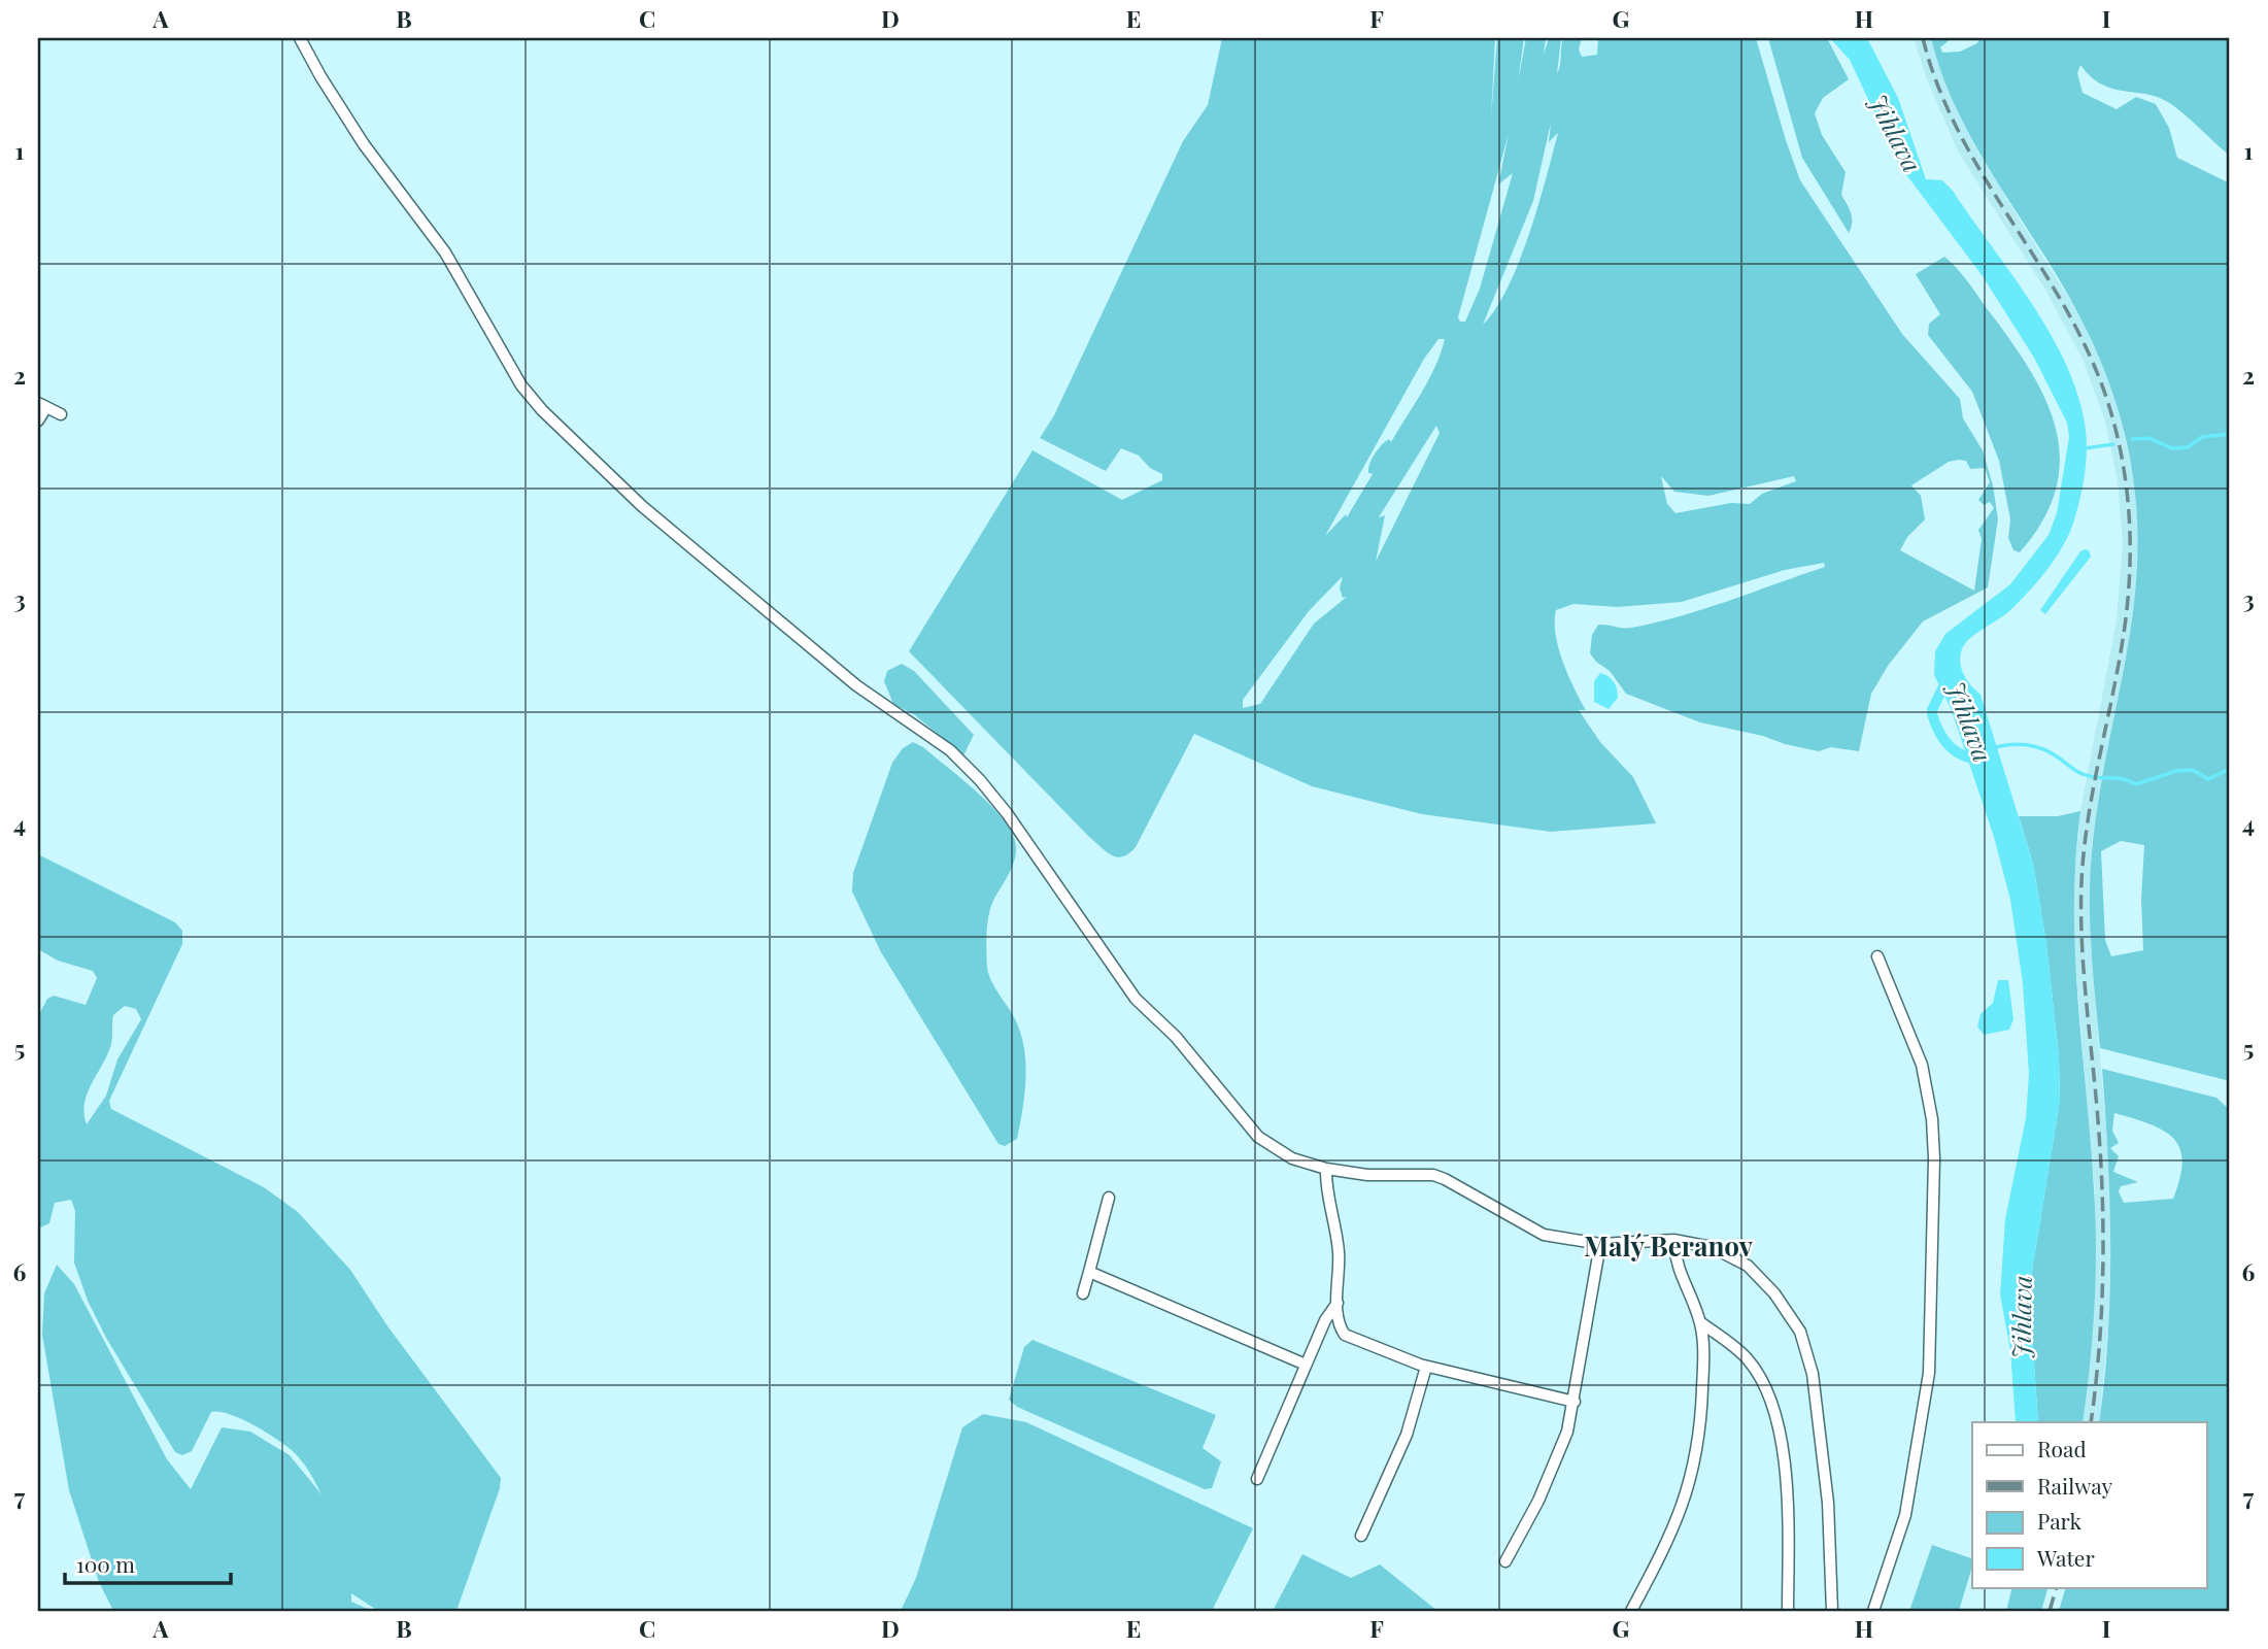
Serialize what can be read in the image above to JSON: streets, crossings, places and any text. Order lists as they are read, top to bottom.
{
  "districts": ["Malý Beranov"],
  "water": ["Jihlava"],
  "legend": [
    "Road",
    "Railway",
    "Park",
    "Water"
  ],
  "scale_bar": "100 m",
  "grid": {
    "columns": [
      "A",
      "B",
      "C",
      "D",
      "E",
      "F",
      "G",
      "H",
      "I"
    ],
    "rows": [
      "1",
      "2",
      "3",
      "4",
      "5",
      "6",
      "7"
    ]
  }
}
